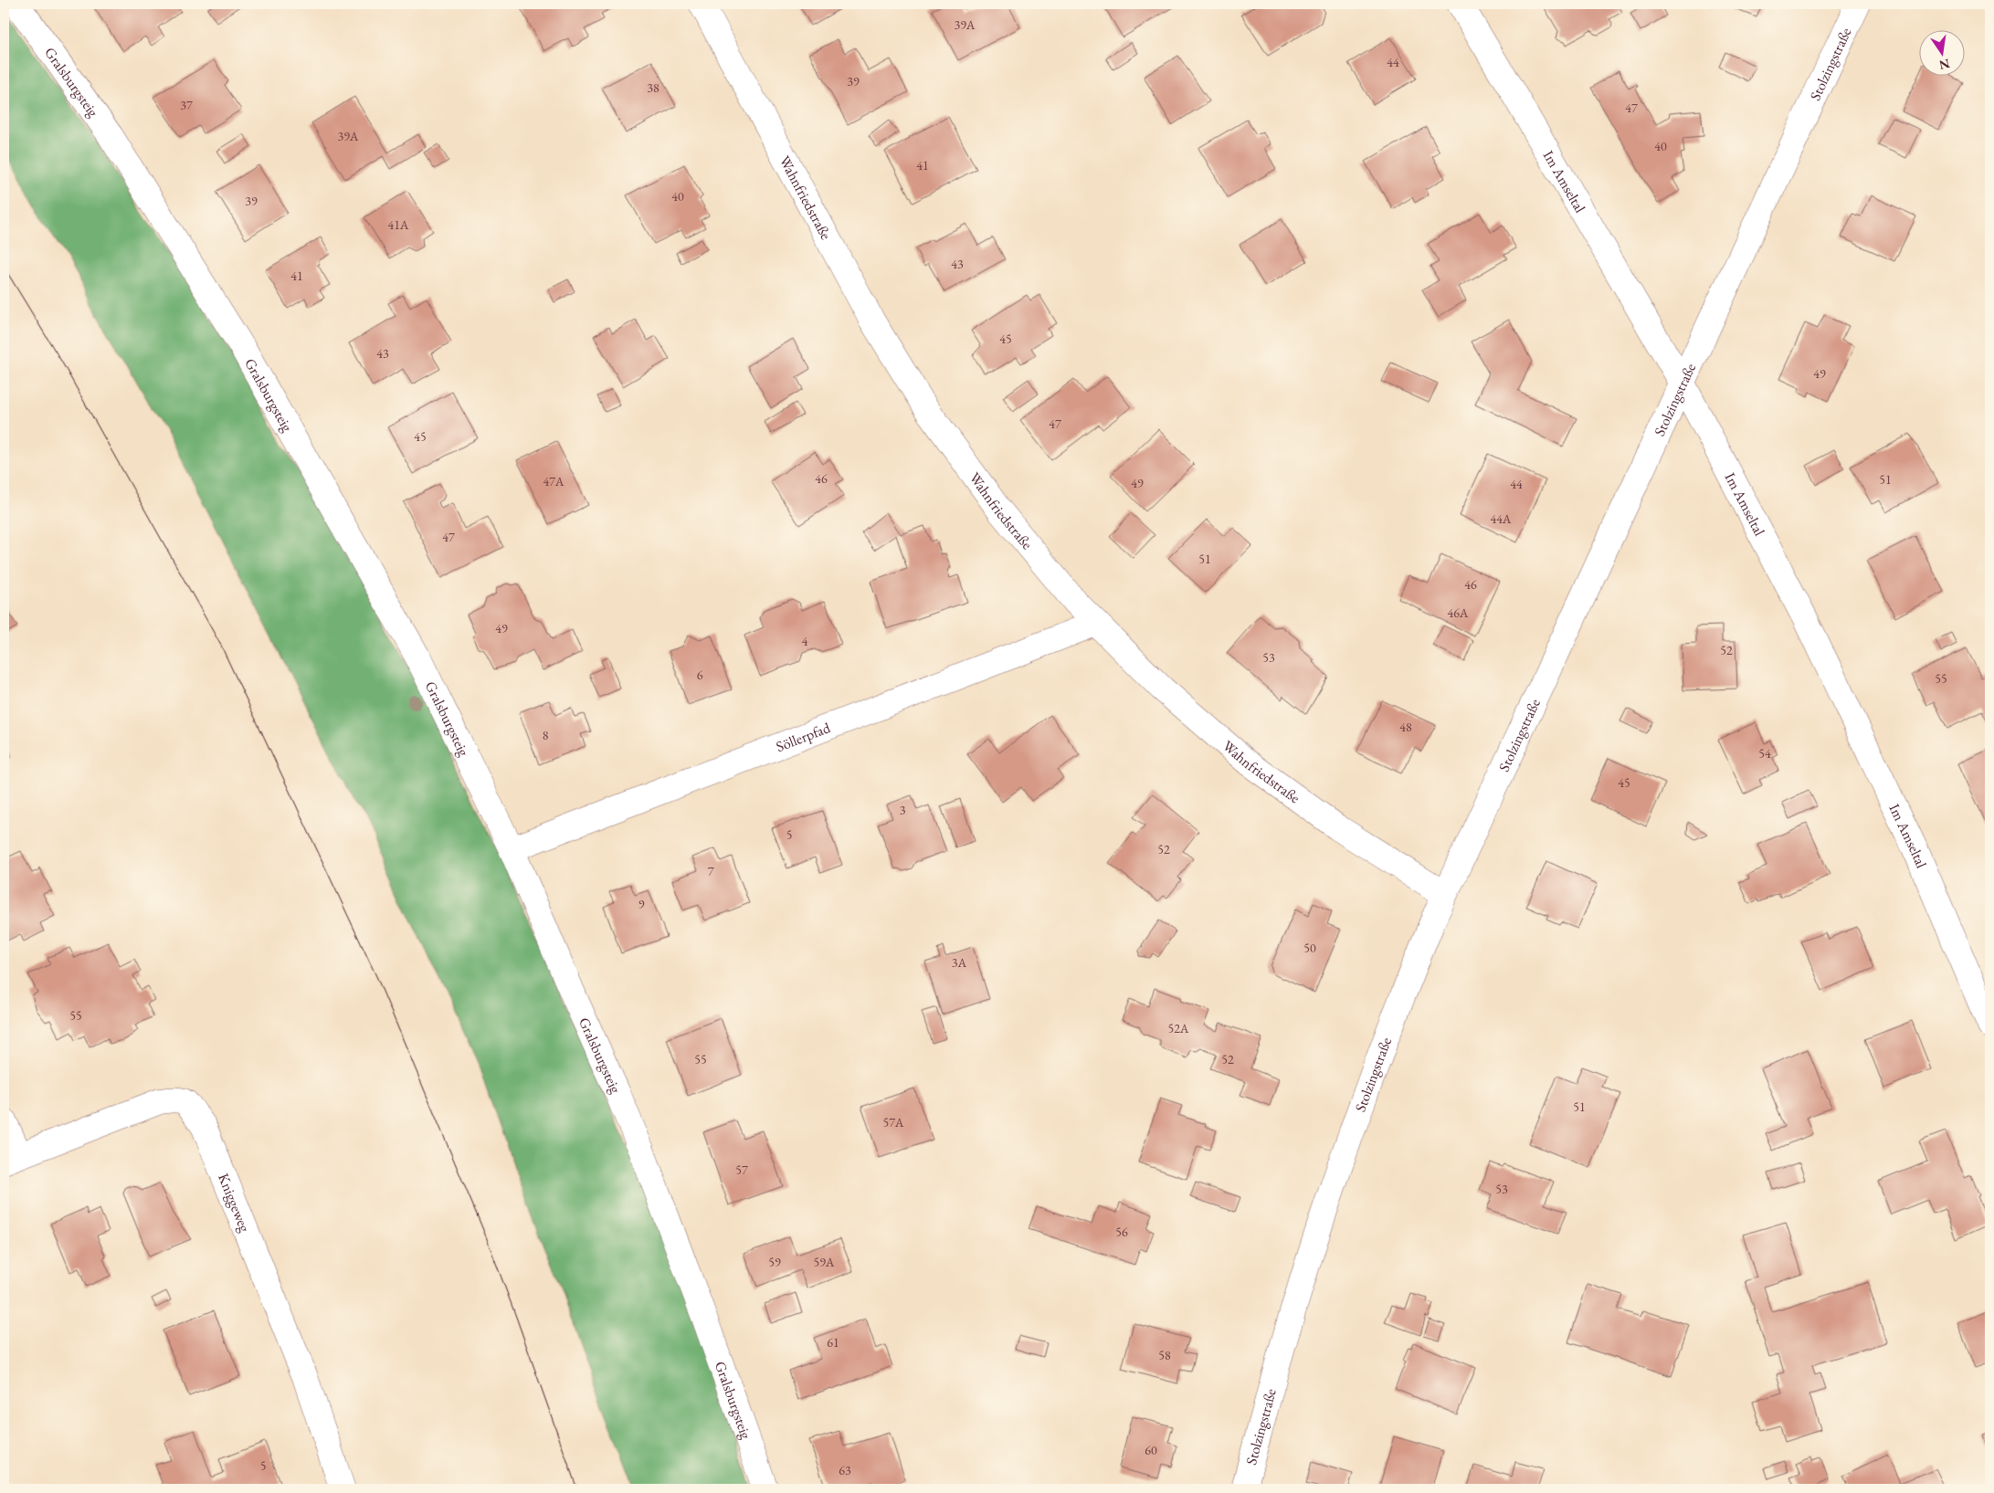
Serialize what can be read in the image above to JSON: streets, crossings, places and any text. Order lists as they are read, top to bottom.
{
  "streets": {
    "street": [
      "Stolzingstraße",
      "Gralsburgsteig",
      "Im Amseltal",
      "Wahnfriedstraße",
      "Söllerpfad",
      "Kniggeweg"
    ]
  },
  "crossings": [
    ["Stolzingstraße", "Im Amseltal"],
    ["Stolzingstraße", "Wahnfriedstraße"],
    ["Gralsburgsteig", "Söllerpfad"],
    ["Wahnfriedstraße", "Söllerpfad"]
  ],
  "house_numbers": [
    "39A",
    "44",
    "39",
    "38",
    "37",
    "47",
    "39A",
    "40",
    "41",
    "40",
    "39",
    "41A",
    "43",
    "41",
    "45",
    "43",
    "49",
    "47",
    "45",
    "46",
    "51",
    "47A",
    "49",
    "44",
    "44A",
    "47",
    "51",
    "46",
    "46A",
    "49",
    "4",
    "52",
    "53",
    "6",
    "55",
    "48",
    "8",
    "54",
    "45",
    "3",
    "5",
    "52",
    "7",
    "9",
    "50",
    "3A",
    "55",
    "52A",
    "55",
    "52",
    "51",
    "57A",
    "57",
    "53",
    "56",
    "59",
    "59A",
    "61",
    "58",
    "60",
    "5",
    "63"
  ],
  "north": "bottom"
}
